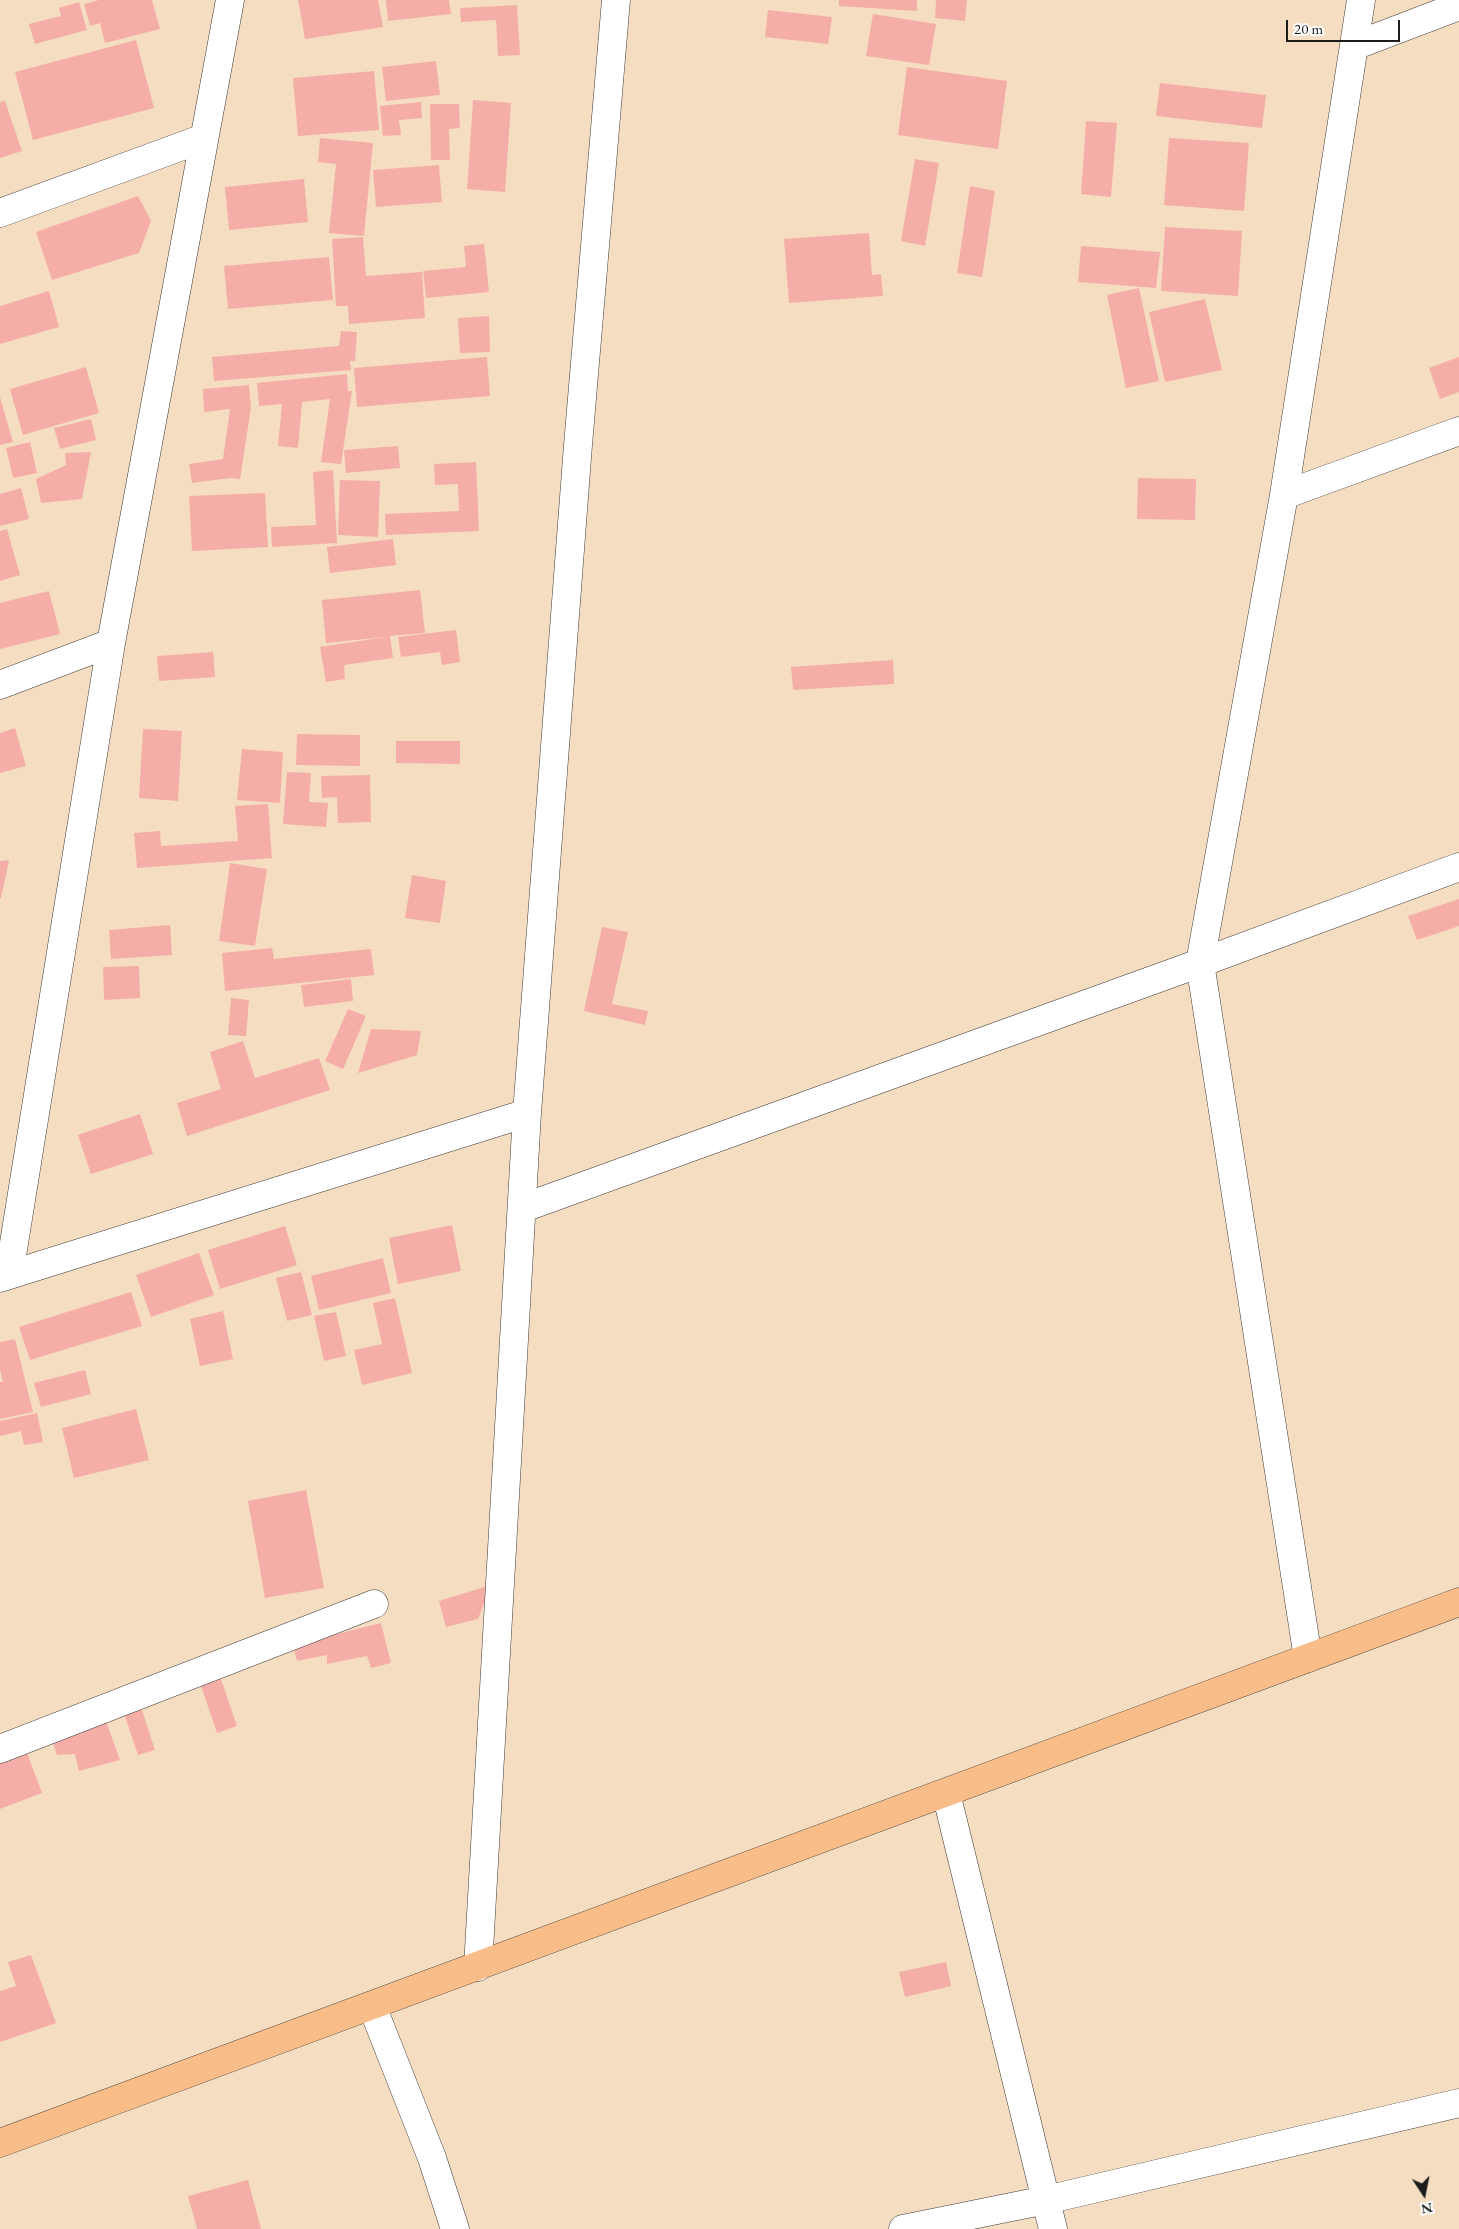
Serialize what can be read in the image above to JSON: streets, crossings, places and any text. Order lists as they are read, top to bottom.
{
  "scale_bar": "20 m",
  "north": "bottom"
}
